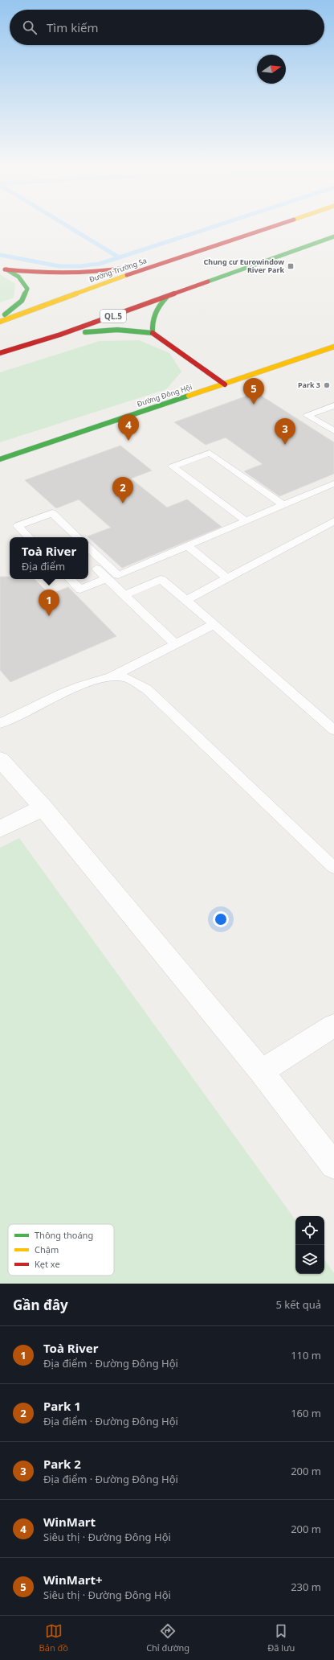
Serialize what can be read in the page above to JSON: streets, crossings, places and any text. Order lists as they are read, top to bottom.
{
  "streets": {
    "main road": ["Đường Trường Sa", "QL.5", "Đường Đông Hội"]
  },
  "places": {
    "transit": ["Chung cư Eurowindow River Park"],
    "other": ["Park 3"]
  },
  "legend": ["Thông thoáng", "Chậm", "Kẹt xe"],
  "north": "right",
  "page": {
    "search": "Tìm kiếm",
    "pins": [
      "5",
      "4",
      "3",
      "2",
      "1"
    ],
    "popup": ["Toà River", "Địa điểm"],
    "heading": ["Gần đây", "5 kết quả"],
    "list": [
      {
        "mark": "1",
        "name": "Toà River",
        "note": "Địa điểm · Đường Đông Hội",
        "value": "110 m"
      },
      {
        "mark": "2",
        "name": "Park 1",
        "note": "Địa điểm · Đường Đông Hội",
        "value": "160 m"
      },
      {
        "mark": "3",
        "name": "Park 2",
        "note": "Địa điểm · Đường Đông Hội",
        "value": "200 m"
      },
      {
        "mark": "4",
        "name": "WinMart",
        "note": "Siêu thị · Đường Đông Hội",
        "value": "200 m"
      },
      {
        "mark": "5",
        "name": "WinMart+",
        "note": "Siêu thị · Đường Đông Hội",
        "value": "230 m"
      }
    ],
    "nav": ["Bản đồ", "Chỉ đường", "Đã lưu"]
  }
}
